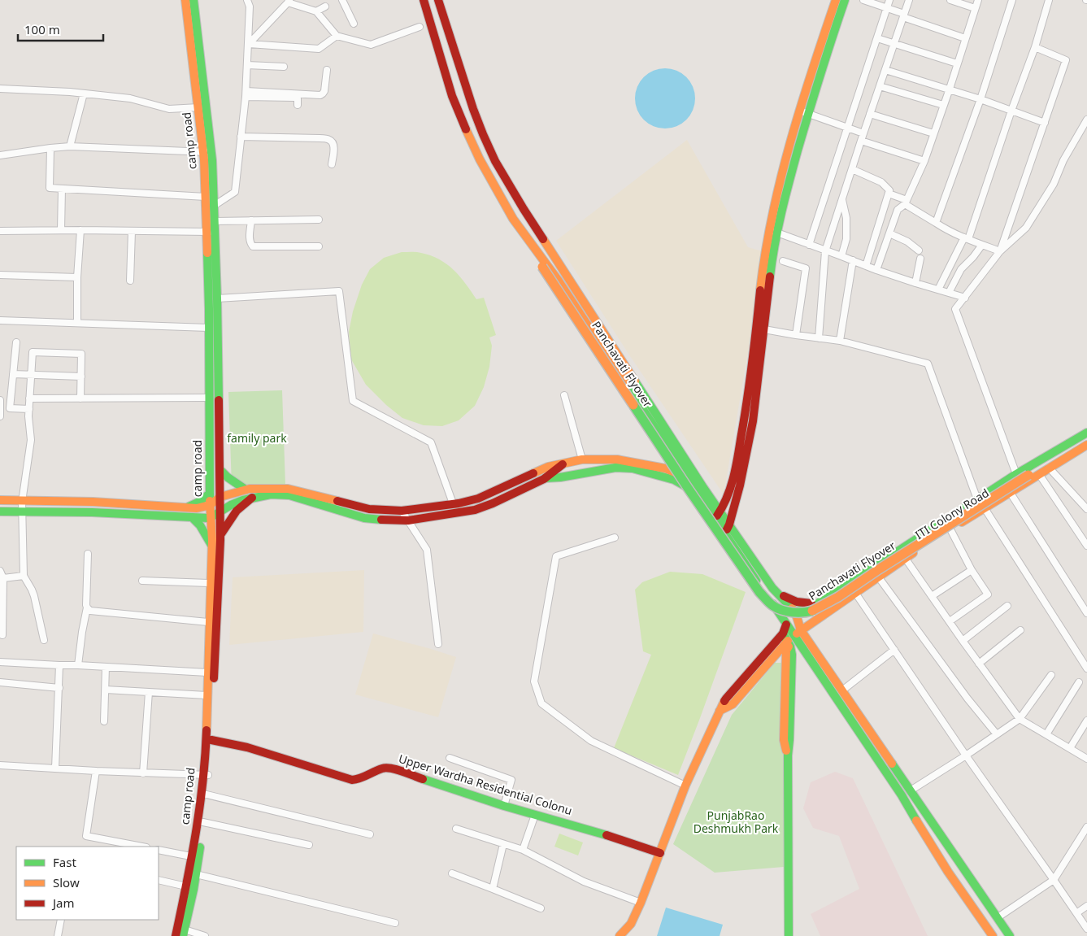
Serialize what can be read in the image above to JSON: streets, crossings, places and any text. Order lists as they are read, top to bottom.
{
  "streets": {
    "main road": [
      "camp road",
      "Panchavati Flyover",
      "ITI Colony Road",
      "Upper Wardha Residential Colonu"
    ]
  },
  "crossings": [
    ["camp road", "Upper Wardha Residential Colonu"],
    ["Panchavati Flyover", "ITI Colony Road"]
  ],
  "parks": ["family park", "PunjabRao Deshmukh Park"],
  "legend": ["Fast", "Slow", "Jam"],
  "scale_bar": "100 m"
}
